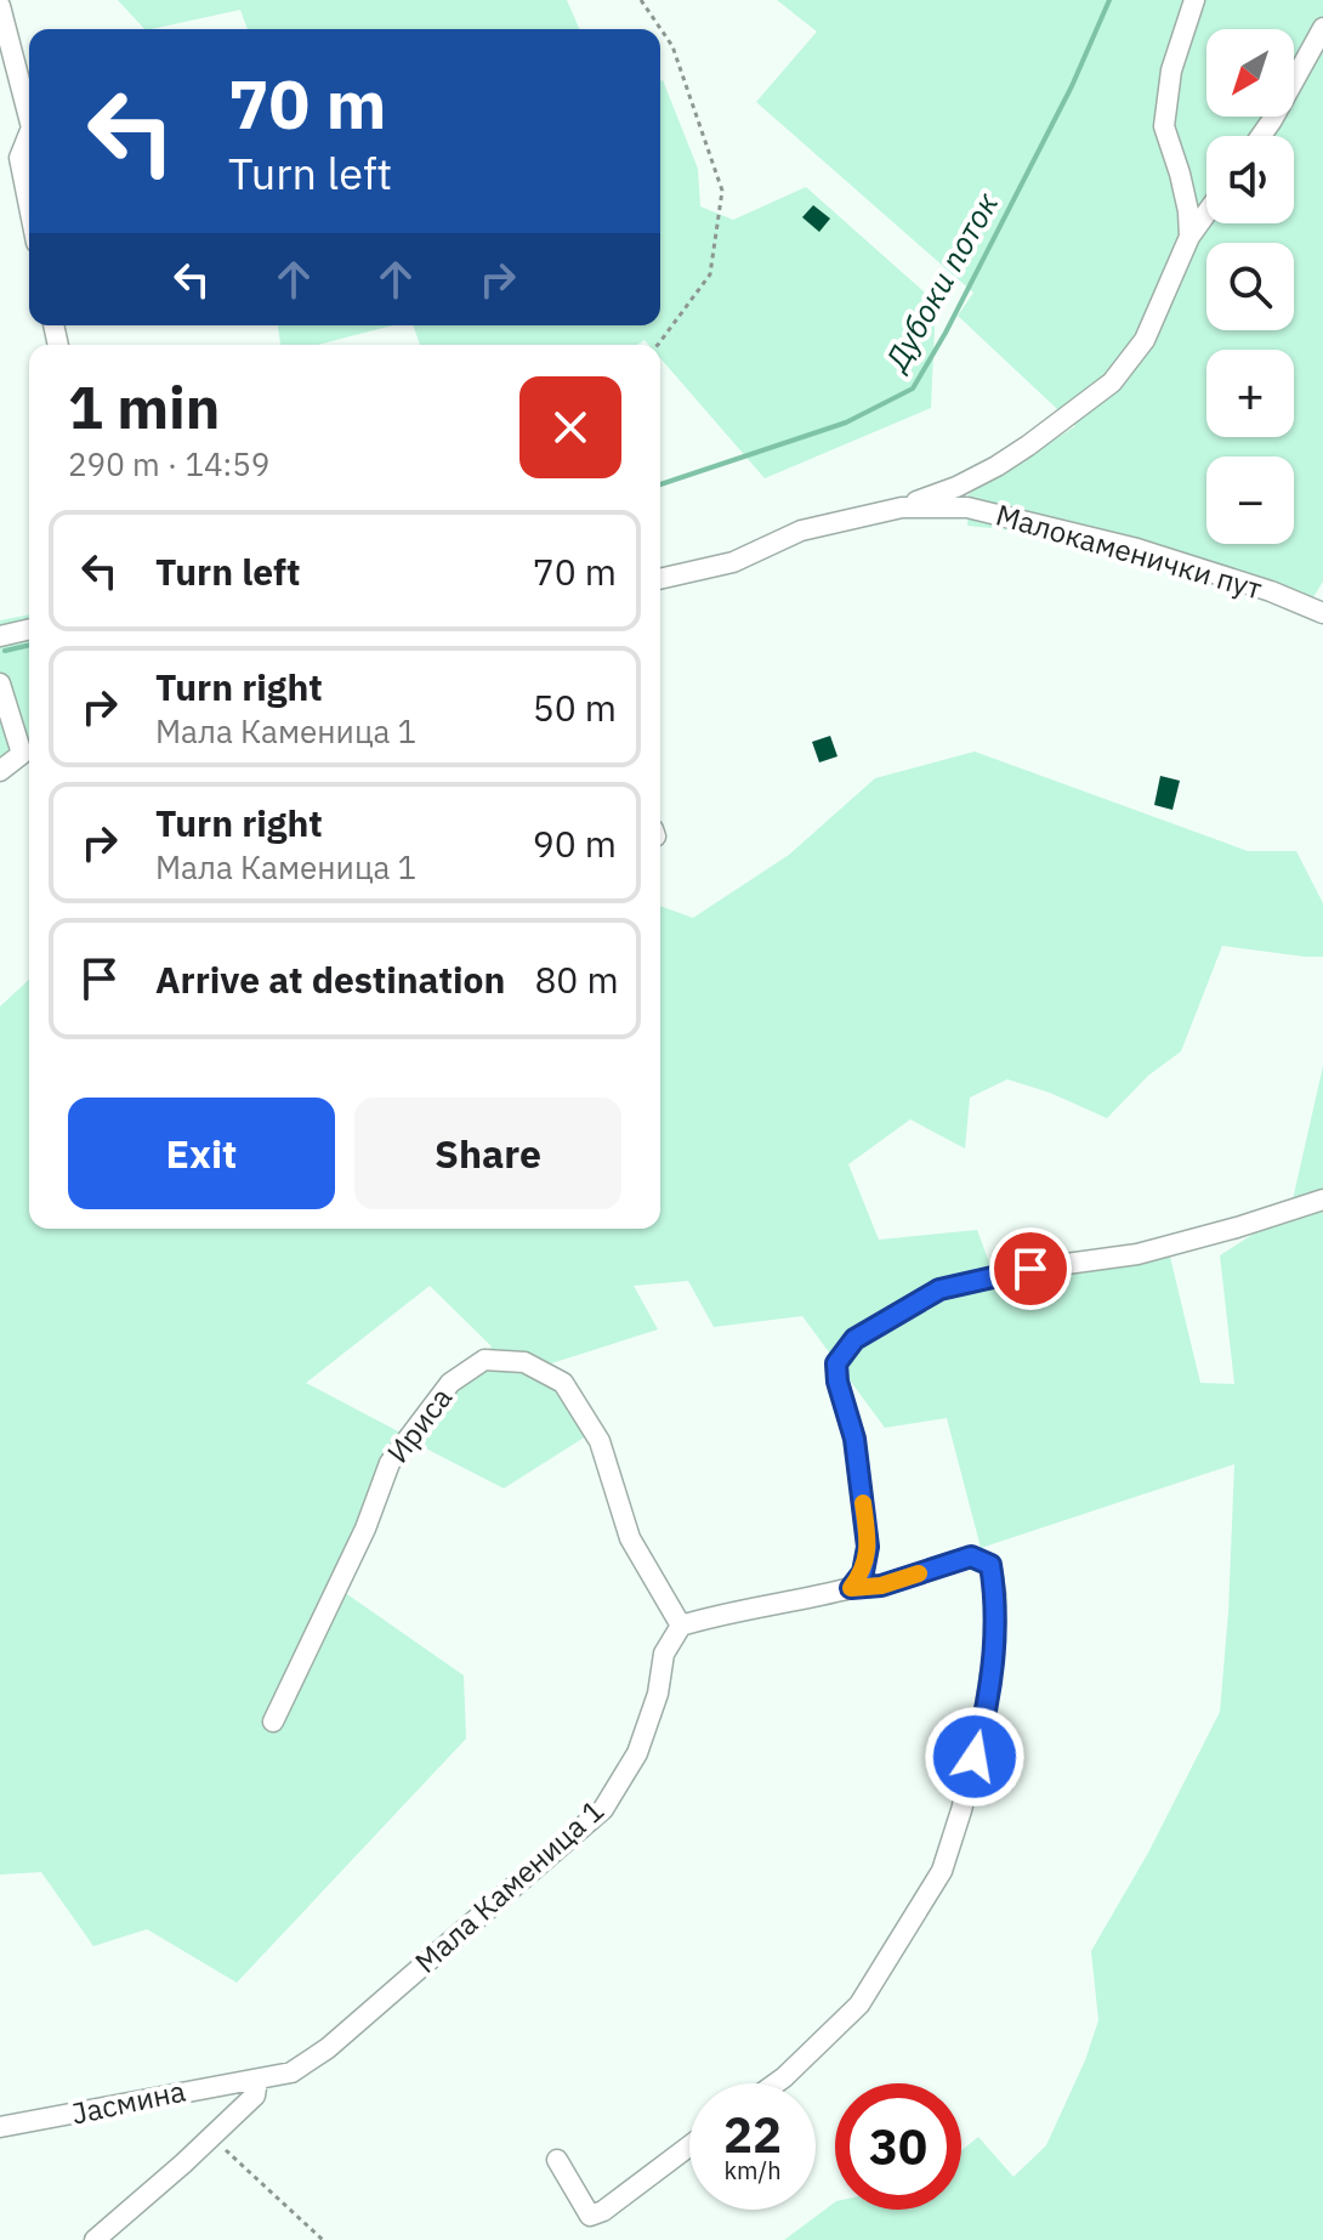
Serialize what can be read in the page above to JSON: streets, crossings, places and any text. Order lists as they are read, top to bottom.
{
  "streets": {
    "street": [
      "Малокаменички пут",
      "Ириса",
      "Мала Каменица 1",
      "Јасмина"
    ]
  },
  "crossings": [
    ["Ириса", "Мала Каменица 1"],
    ["Мала Каменица 1", "Јасмина"]
  ],
  "water": ["Дубоки поток"],
  "north": "bottom left",
  "page": {
    "map_buttons": ["+", "−"],
    "turn": ["70 m", "Turn left"],
    "heading": ["1 min", "290 m · 14:59"],
    "list": [
      {
        "name": "Turn left",
        "value": "70 m"
      },
      {
        "name": "Turn right",
        "note": "Мала Каменица 1",
        "value": "50 m"
      },
      {
        "name": "Turn right",
        "note": "Мала Каменица 1",
        "value": "90 m"
      },
      {
        "name": "Arrive at destination",
        "value": "80 m"
      }
    ],
    "buttons": ["Exit", "Share"],
    "speed": "22 km/h",
    "limit": "30"
  }
}
